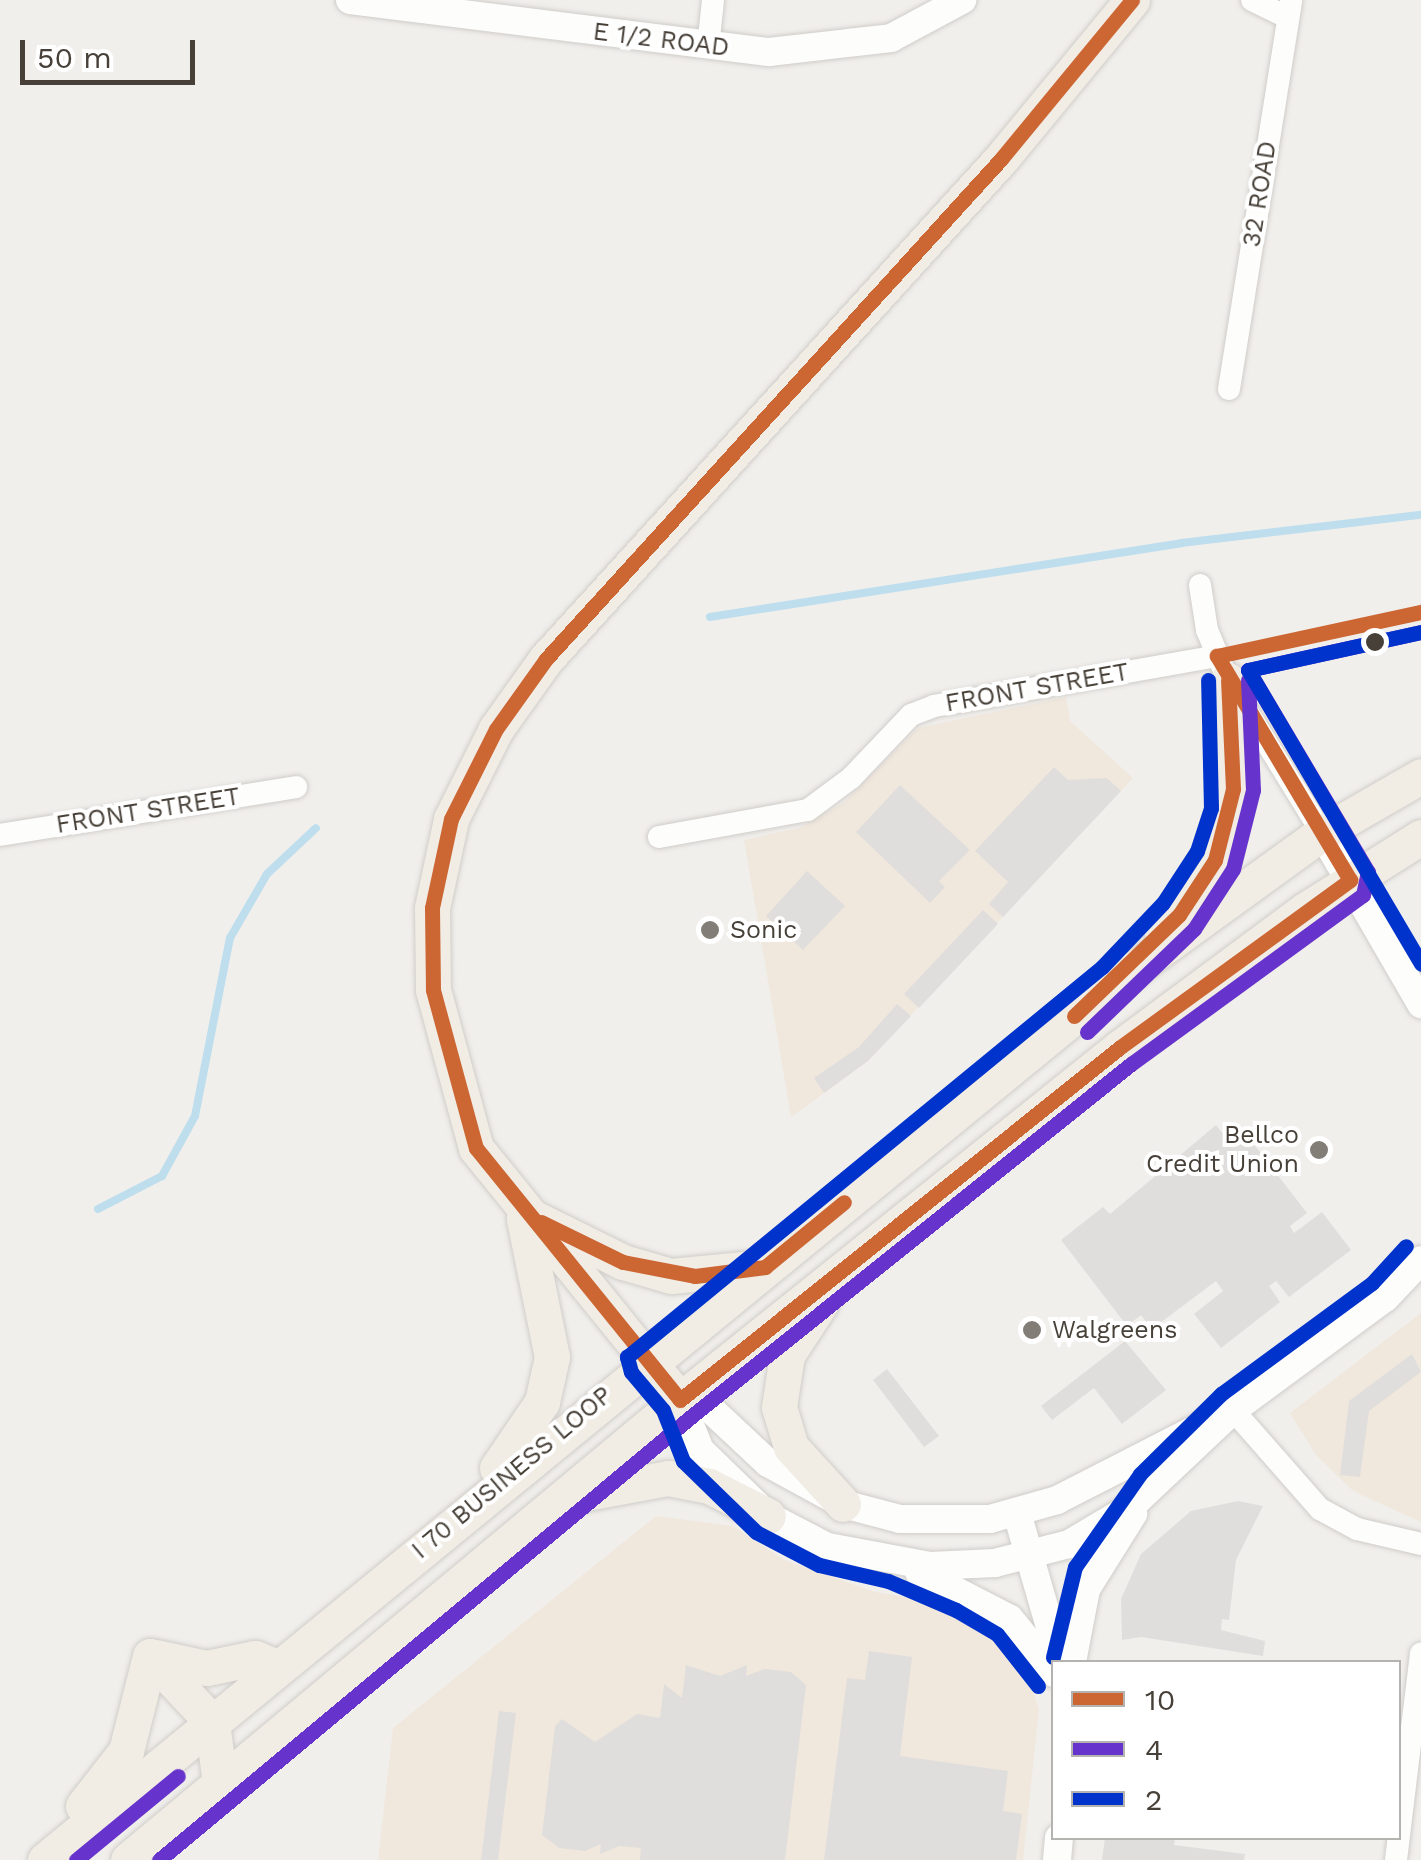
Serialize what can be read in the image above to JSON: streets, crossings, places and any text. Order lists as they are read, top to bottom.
{
  "streets": {
    "main road": ["I 70 BUSINESS LOOP"],
    "street": ["E 1/2 ROAD", "32 ROAD", "FRONT STREET"]
  },
  "places": ["Sonic", "Bellco Credit Union", "Walgreens"],
  "lines": ["transit line 10", "transit line 4", "transit line 2"],
  "legend": ["10", "4", "2"],
  "scale_bar": "50 m"
}
